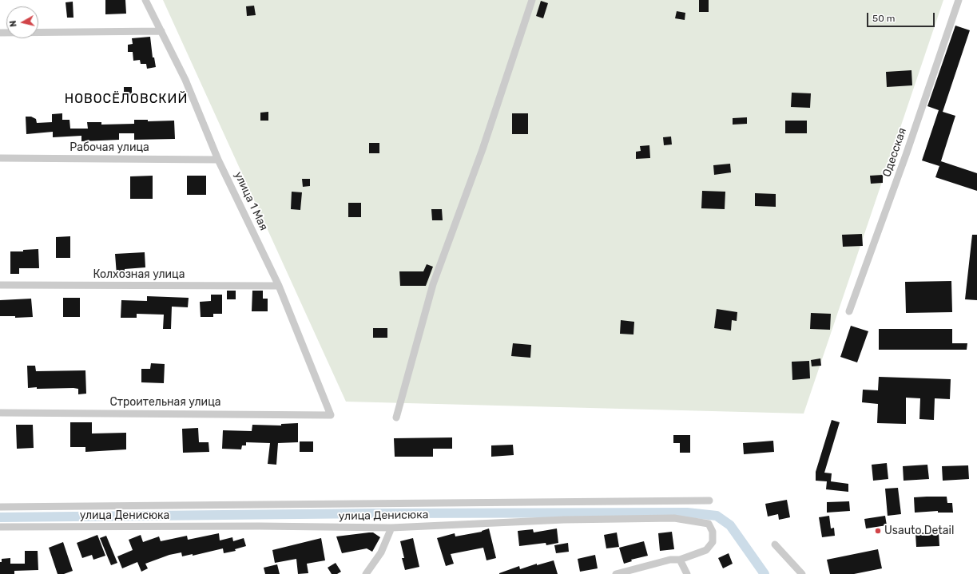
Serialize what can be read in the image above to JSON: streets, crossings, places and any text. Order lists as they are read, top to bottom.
{
  "streets": {
    "street": [
      "Рабочая улица",
      "Одесская",
      "улица 1 Мая",
      "Колхозная улица",
      "Строительная улица",
      "улица Денисюка"
    ]
  },
  "crossings": [
    ["Рабочая улица", "улица 1 Мая"],
    ["улица 1 Мая", "Колхозная улица"],
    ["улица 1 Мая", "Строительная улица"]
  ],
  "districts": ["НОВОСЁЛОВСКИЙ"],
  "places": ["Usauto.Detail"],
  "scale_bar": "50 m",
  "north": "left"
}
